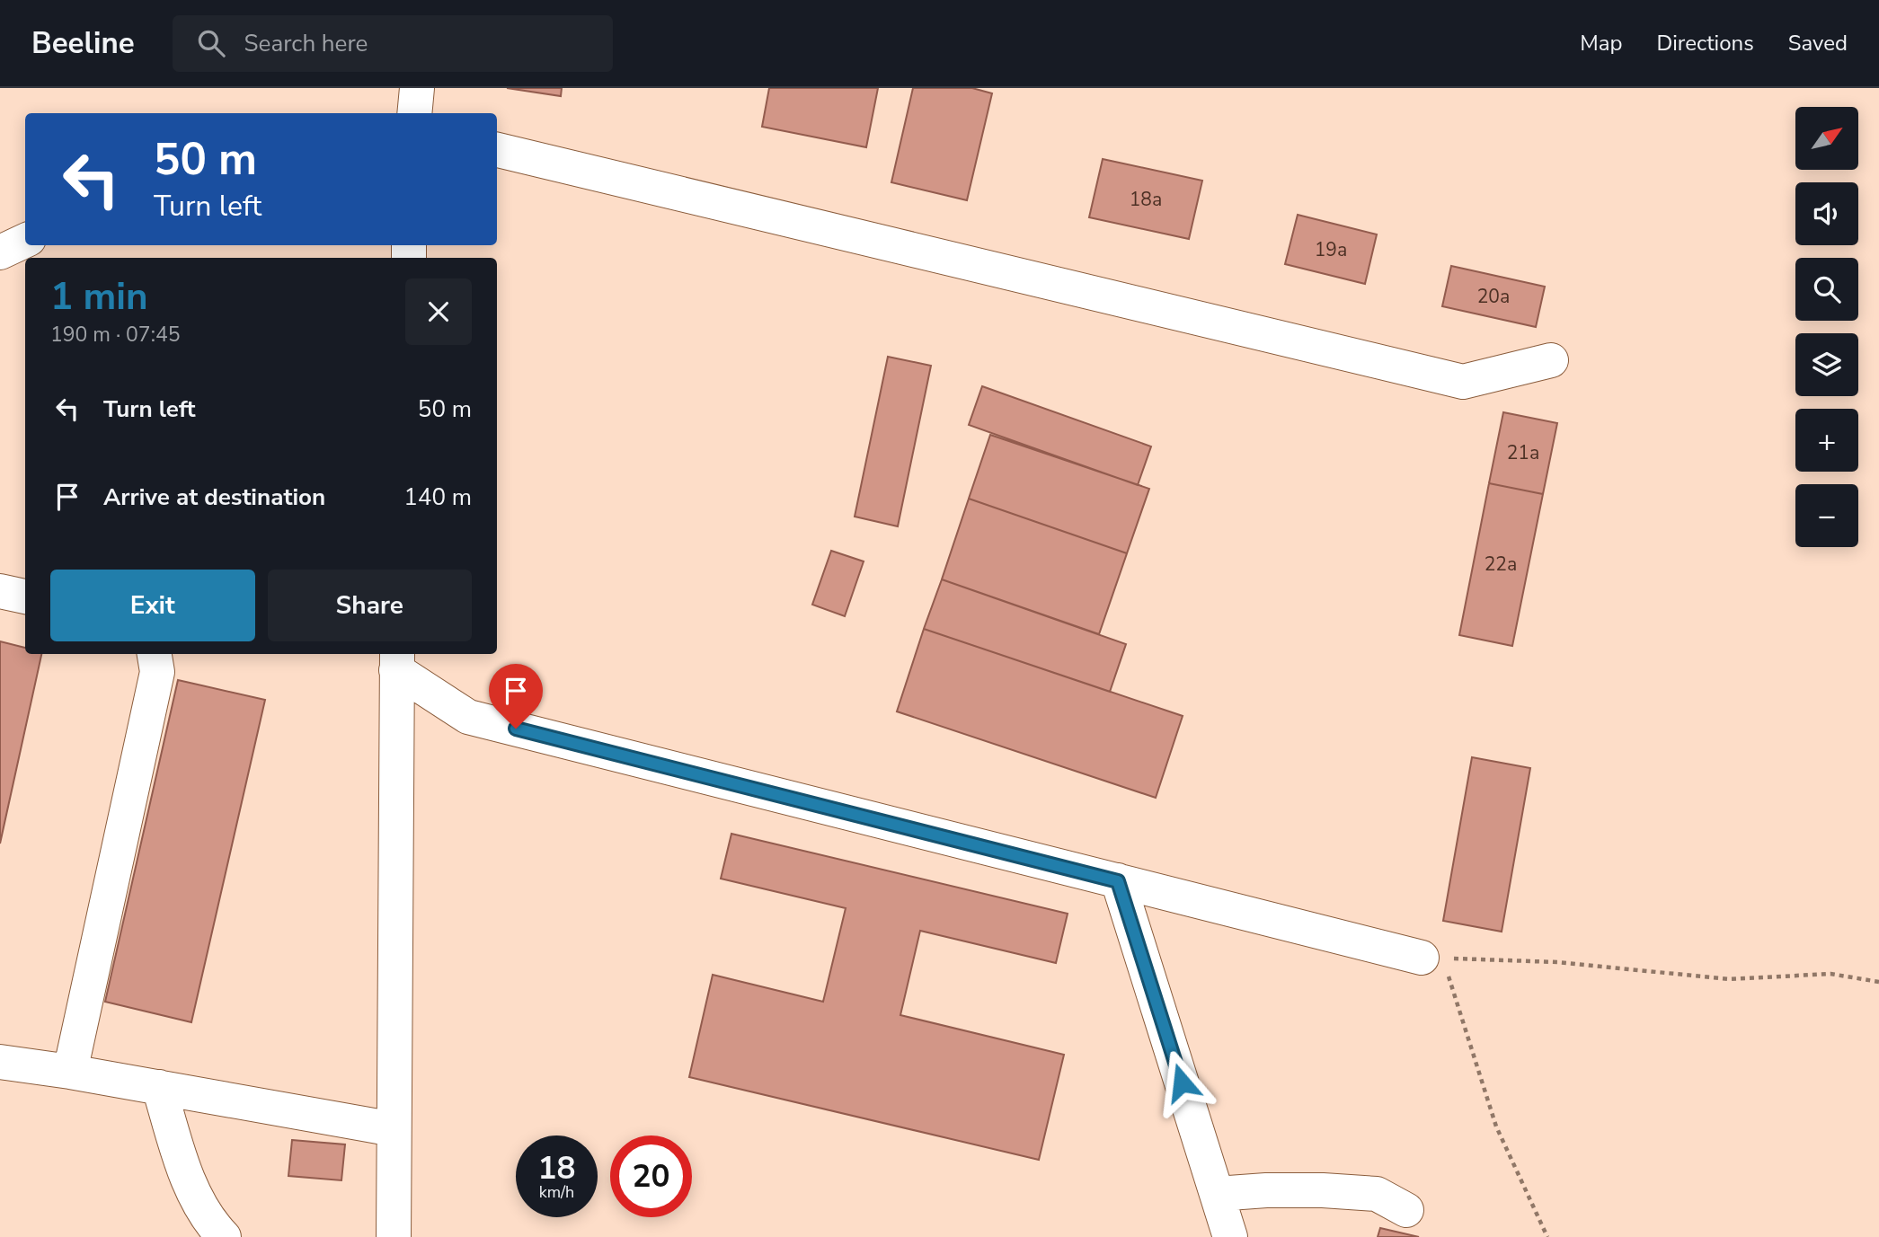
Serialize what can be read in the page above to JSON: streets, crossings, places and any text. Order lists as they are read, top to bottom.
{
  "house_numbers": [
    "18а",
    "19а",
    "20а",
    "21а",
    "22а"
  ],
  "north": "top right",
  "page": {
    "header": "Beeline",
    "search": "Search here",
    "nav": ["Map", "Directions", "Saved"],
    "map_buttons": ["+", "−"],
    "turn": ["50 m", "Turn left"],
    "heading": ["1 min", "190 m · 07:45"],
    "list": [
      {
        "name": "Turn left",
        "value": "50 m"
      },
      {
        "name": "Arrive at destination",
        "value": "140 m"
      }
    ],
    "buttons": ["Exit", "Share"],
    "speed": "18 km/h",
    "limit": "20"
  }
}
